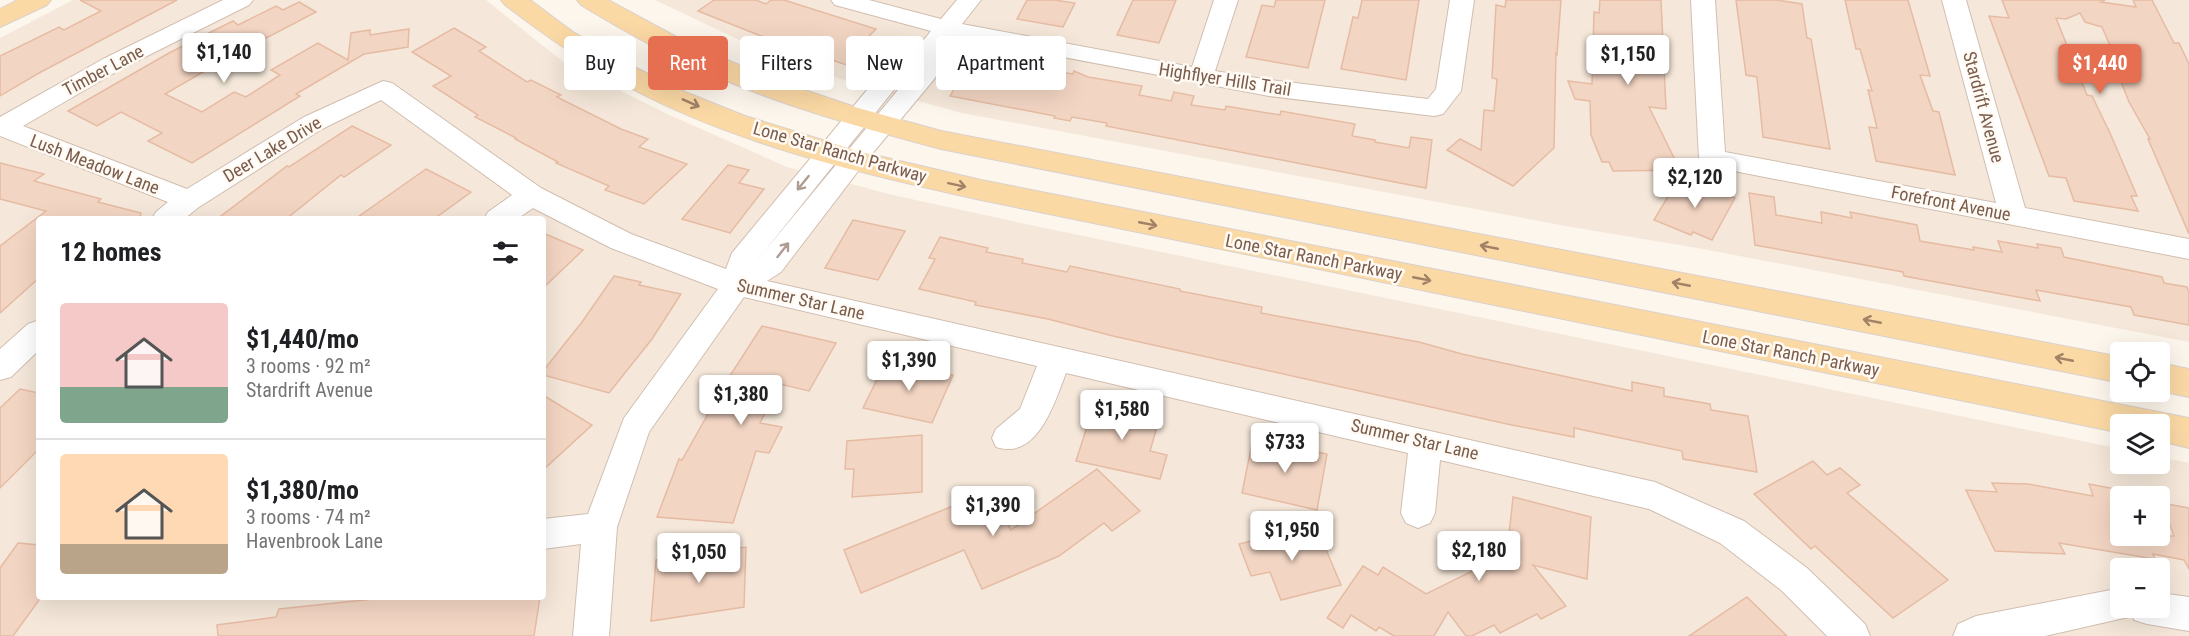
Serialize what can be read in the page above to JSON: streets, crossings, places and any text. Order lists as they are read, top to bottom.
{
  "streets": {
    "main road": ["Lone Star Ranch Parkway"],
    "street": [
      "Timber Lane",
      "Highflyer Hills Trail",
      "Stardrift Avenue",
      "Deer Lake Drive",
      "Lush Meadow Lane",
      "Forefront Avenue",
      "Summer Star Lane"
    ]
  },
  "crossings": [
    ["Timber Lane", "Lush Meadow Lane"],
    ["Stardrift Avenue", "Forefront Avenue"],
    ["Deer Lake Drive", "Lush Meadow Lane"],
    ["Deer Lake Drive", "Summer Star Lane"]
  ],
  "page": {
    "price": [
      "$1,140",
      "$1,150",
      "$1,440",
      "$2,120",
      "$1,390",
      "$1,380",
      "$1,580",
      "$733",
      "$1,390",
      "$1,950",
      "$2,180",
      "$1,050"
    ],
    "chip": [
      "Buy",
      "Rent",
      "Filters",
      "New",
      "Apartment"
    ],
    "heading": "12 homes",
    "list": [
      {
        "name": "$1,440/mo",
        "note": "3 rooms · 92 m² · Stardrift Avenue"
      },
      {
        "name": "$1,380/mo",
        "note": "3 rooms · 74 m² · Havenbrook Lane"
      }
    ],
    "map_buttons": ["+", "−"]
  }
}
